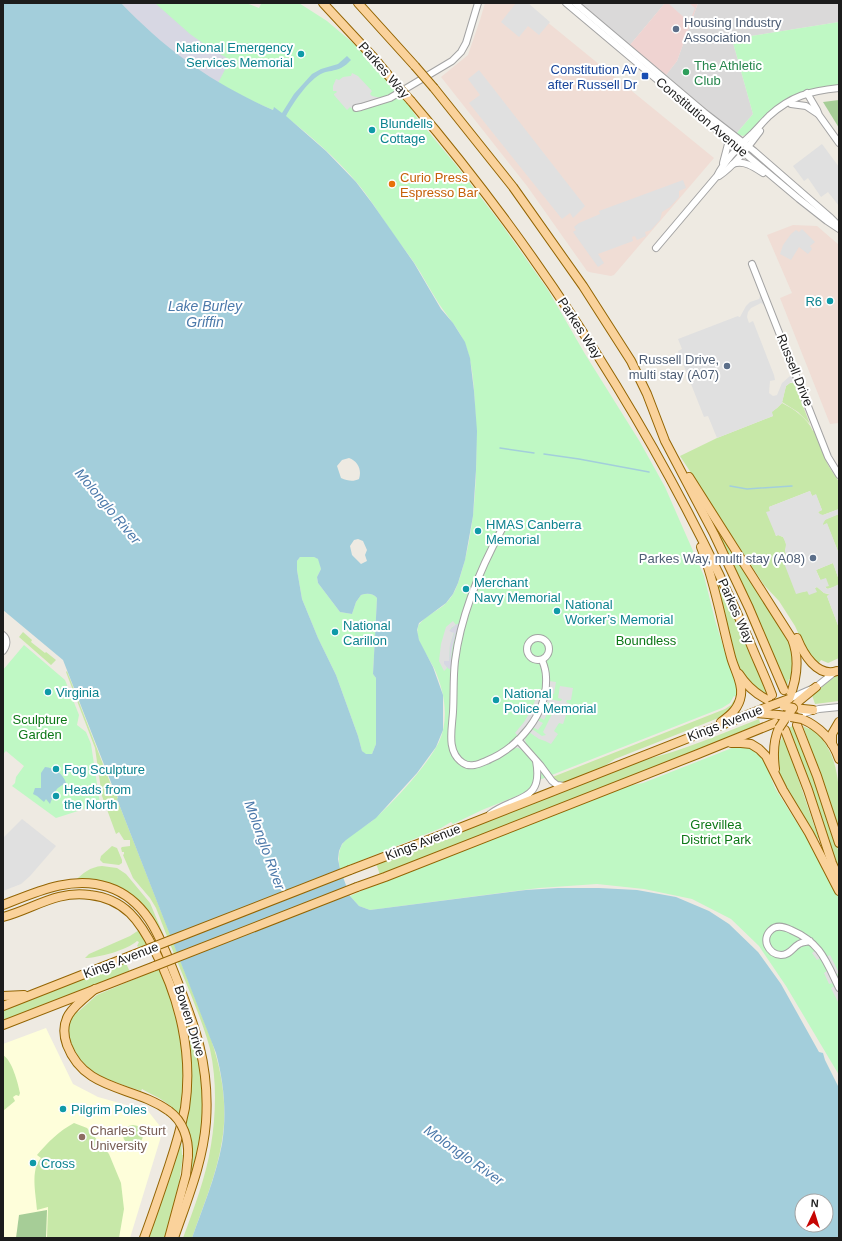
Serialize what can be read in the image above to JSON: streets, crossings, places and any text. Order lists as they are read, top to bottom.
{
  "streets": {
    "main road": ["Parkes Way", "Kings Avenue", "Bowen Drive"],
    "street": ["Constitution Avenue", "Russell Drive"]
  },
  "crossings": [
    ["Parkes Way", "Kings Avenue"]
  ],
  "water": ["Lake Burley Griffin", "Molonglo River"],
  "parks": ["Boundless", "Sculpture Garden", "Grevillea District Park"],
  "places": {
    "other": [
      "Housing Industry Association",
      "National Emergency Services Memorial",
      "The Athletic Club",
      "Blundells Cottage",
      "Curio Press Espresso Bar",
      "R6",
      "Russell Drive, multi stay (A07)",
      "HMAS Canberra Memorial",
      "Parkes Way, multi stay (A08)",
      "Merchant Navy Memorial",
      "National Worker’s Memorial",
      "National Carillon",
      "Virginia",
      "National Police Memorial",
      "Fog Sculpture",
      "Heads from the North",
      "Pilgrim Poles",
      "Charles Sturt University",
      "Cross"
    ],
    "transit": ["Constitution Av after Russell Dr"]
  },
  "north": "top"
}
